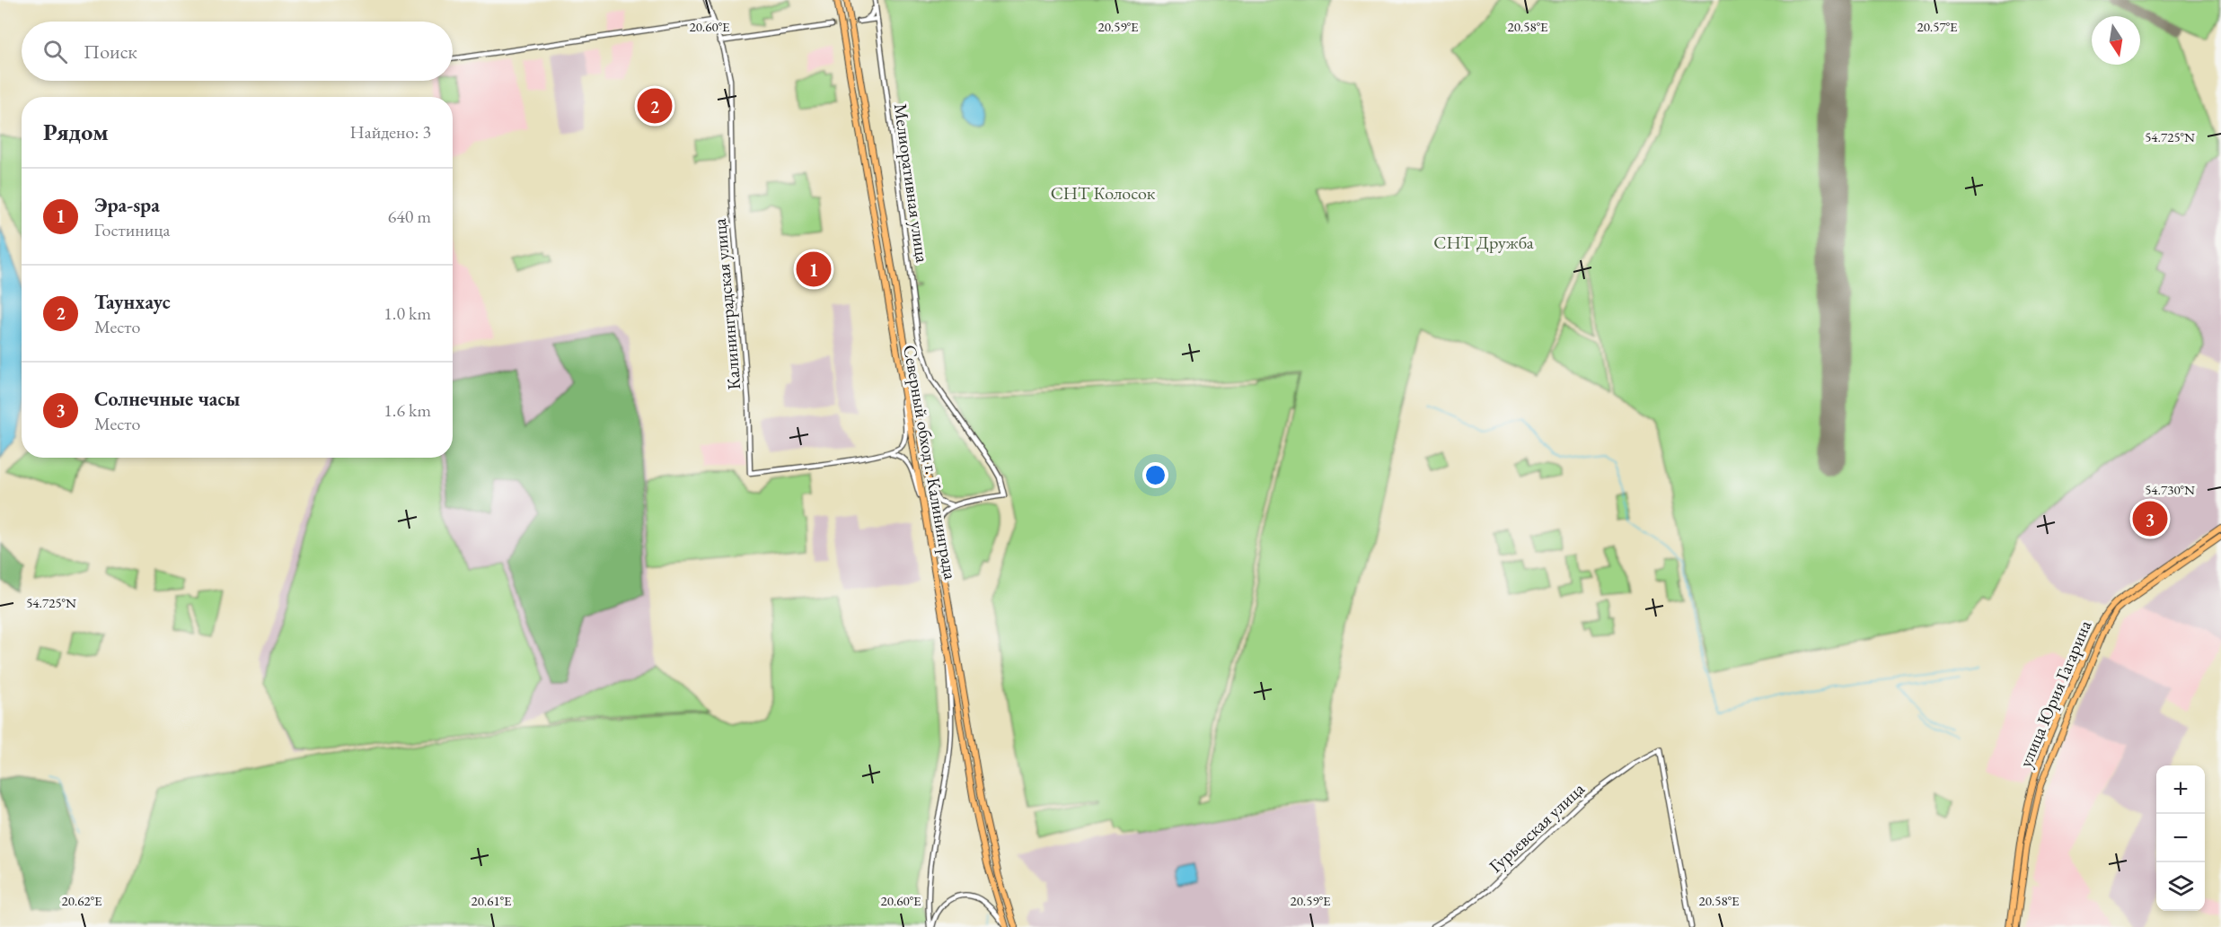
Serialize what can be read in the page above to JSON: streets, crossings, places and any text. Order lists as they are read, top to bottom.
{
  "streets": {
    "main road": ["Северный обход г. Калининграда", "улица Юрия Гагарина"],
    "street": ["Мелиоративная улица", "Калининградская улица", "Гурьевская улица"]
  },
  "parks": ["СНТ Колосок", "СНТ Дружба"],
  "north": "bottom",
  "page": {
    "search": "Поиск",
    "pins": ["2", "1", "3"],
    "heading": ["Рядом", "Найдено: 3"],
    "list": [
      {
        "mark": "1",
        "name": "Эра-spa",
        "note": "Гостиница",
        "value": "640 m"
      },
      {
        "mark": "2",
        "name": "Таунхаус",
        "note": "Место",
        "value": "1.0 km"
      },
      {
        "mark": "3",
        "name": "Солнечные часы",
        "note": "Место",
        "value": "1.6 km"
      }
    ],
    "map_buttons": ["+", "−"]
  },
  "coordinates": [
    "20.60°E",
    "20.59°E",
    "20.58°E",
    "20.57°E",
    "54.725°N",
    "54.730°N",
    "20.62°E",
    "20.61°E"
  ]
}
